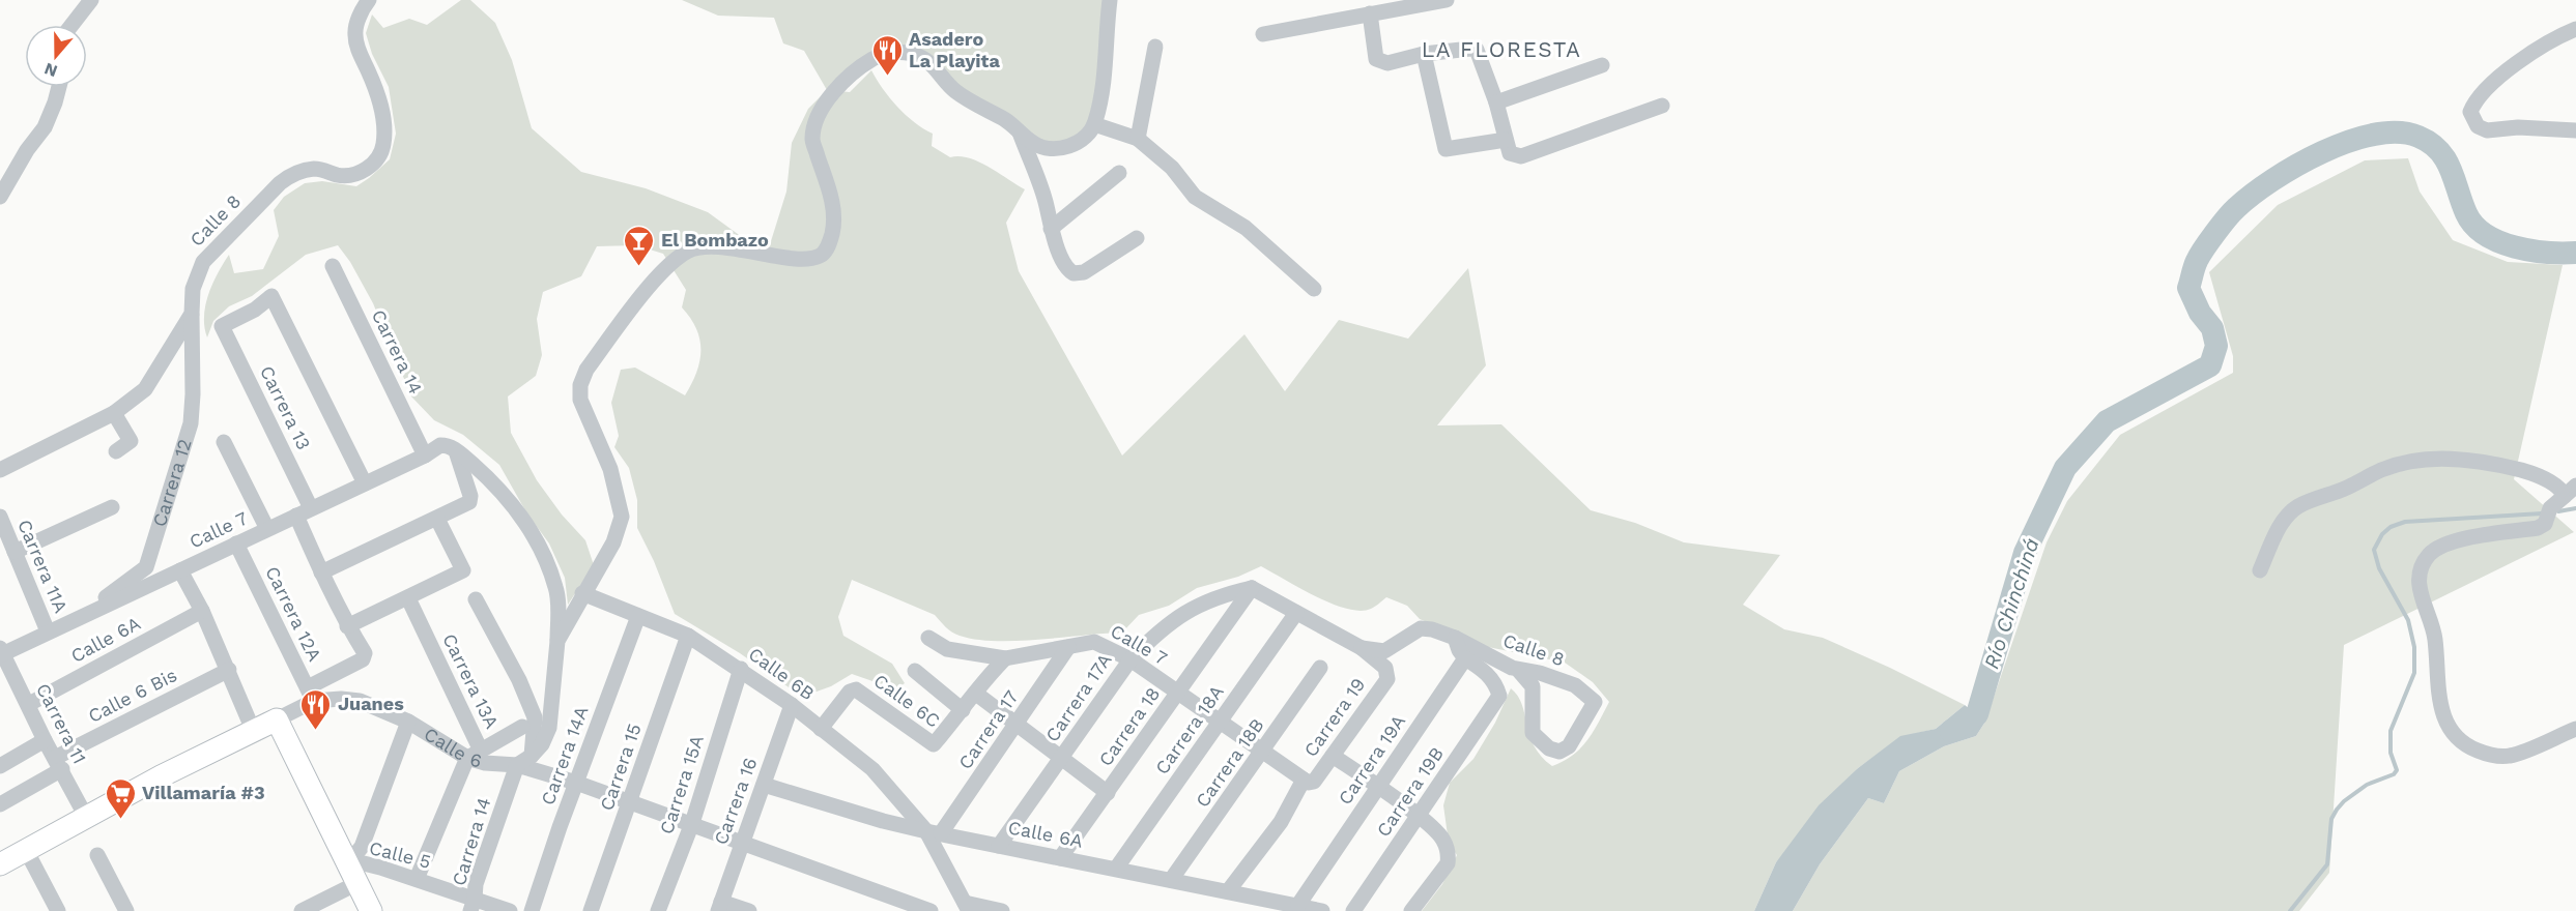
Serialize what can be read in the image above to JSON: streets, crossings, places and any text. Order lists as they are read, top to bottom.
{
  "streets": {
    "main road": ["Calle 6"],
    "street": [
      "Calle 8",
      "Carrera 14",
      "Carrera 13",
      "Carrera 12",
      "Calle 7",
      "Carrera 11A",
      "Carrera 12A",
      "Calle 6A",
      "Calle 6B",
      "Carrera 13A",
      "Calle 6 Bis",
      "Carrera 17A",
      "Calle 6C",
      "Carrera 19",
      "Carrera 11",
      "Carrera 18",
      "Carrera 17",
      "Carrera 18A",
      "Carrera 14A",
      "Carrera 19A",
      "Carrera 18B",
      "Carrera 15",
      "Carrera 15A",
      "Carrera 19B",
      "Carrera 16",
      "Calle 5"
    ]
  },
  "crossings": [
    ["Calle 8", "Carrera 12"],
    ["Calle 8", "Carrera 19"],
    ["Carrera 14", "Calle 7"],
    ["Carrera 14", "Calle 6"],
    ["Carrera 14", "Calle 5"],
    ["Carrera 13", "Calle 7"],
    ["Carrera 13", "Calle 6"],
    ["Carrera 12", "Calle 7"],
    ["Calle 7", "Carrera 11A"],
    ["Calle 7", "Carrera 12A"],
    ["Calle 7", "Carrera 17A"],
    ["Calle 7", "Carrera 19"],
    ["Calle 7", "Carrera 11"],
    ["Calle 7", "Carrera 18"],
    ["Calle 7", "Carrera 17"],
    ["Calle 7", "Carrera 18A"],
    ["Calle 7", "Carrera 18B"],
    ["Carrera 12A", "Calle 6"],
    ["Calle 6A", "Calle 6B"],
    ["Calle 6A", "Carrera 17A"],
    ["Calle 6A", "Carrera 19"],
    ["Calle 6A", "Carrera 11"],
    ["Calle 6A", "Carrera 18"],
    ["Calle 6A", "Carrera 17"],
    ["Calle 6A", "Carrera 18A"],
    ["Calle 6A", "Carrera 19A"],
    ["Calle 6A", "Carrera 18B"],
    ["Calle 6A", "Carrera 16"],
    ["Calle 6B", "Calle 6C"],
    ["Calle 6B", "Carrera 17"],
    ["Calle 6B", "Carrera 14A"],
    ["Calle 6B", "Carrera 15"],
    ["Calle 6B", "Carrera 15A"],
    ["Calle 6B", "Carrera 16"],
    ["Carrera 13A", "Calle 6"],
    ["Calle 6 Bis", "Carrera 11"],
    ["Carrera 17A", "Carrera 18"],
    ["Carrera 11", "Calle 6"],
    ["Calle 6", "Carrera 14A"],
    ["Calle 6", "Carrera 15"],
    ["Calle 6", "Carrera 15A"],
    ["Calle 6", "Carrera 16"],
    ["Carrera 19A", "Carrera 19B"]
  ],
  "districts": ["LA FLORESTA"],
  "water": ["Río Chinchiná"],
  "places": {
    "restaurant": ["Asadero La Playita", "Juanes"],
    "bar": ["El Bombazo"],
    "supermarket": ["Villamaría #3"]
  },
  "north": "bottom"
}
